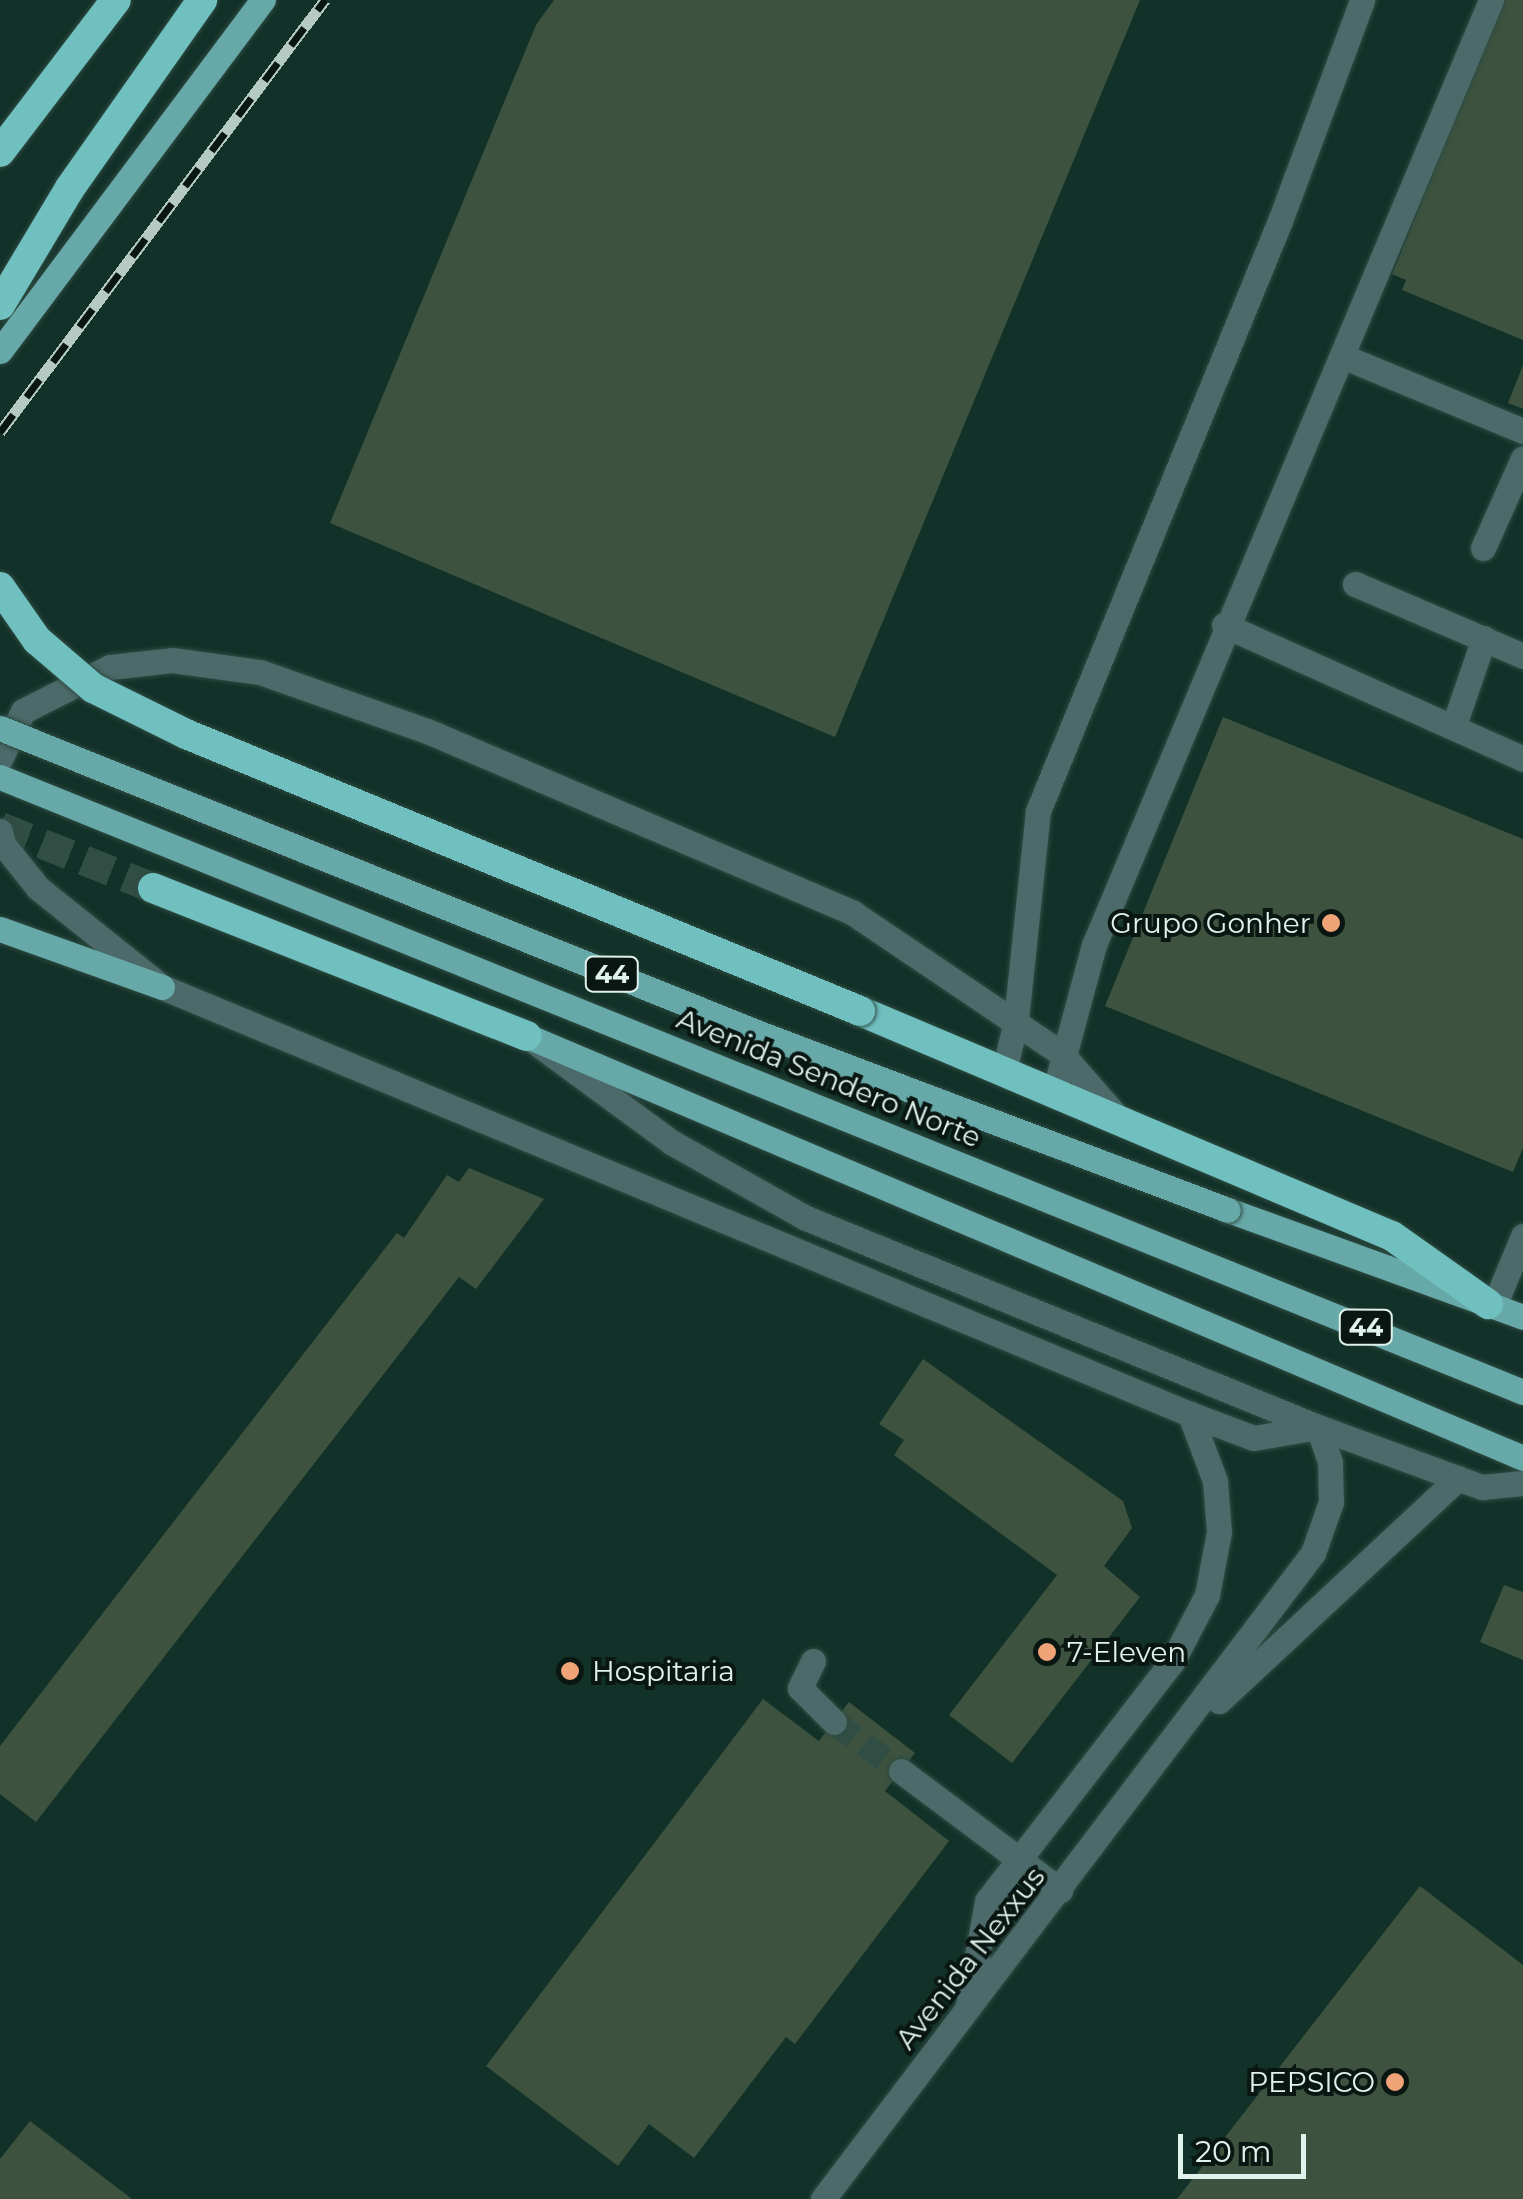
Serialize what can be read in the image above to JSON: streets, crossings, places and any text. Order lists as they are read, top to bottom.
{
  "streets": {
    "main road": ["44", "Avenida Sendero Norte"],
    "street": ["Avenida Nexxus"]
  },
  "places": [
    "Grupo Gonher",
    "7-Eleven",
    "Hospitaria",
    "PEPSICO"
  ],
  "scale_bar": "20 m"
}
